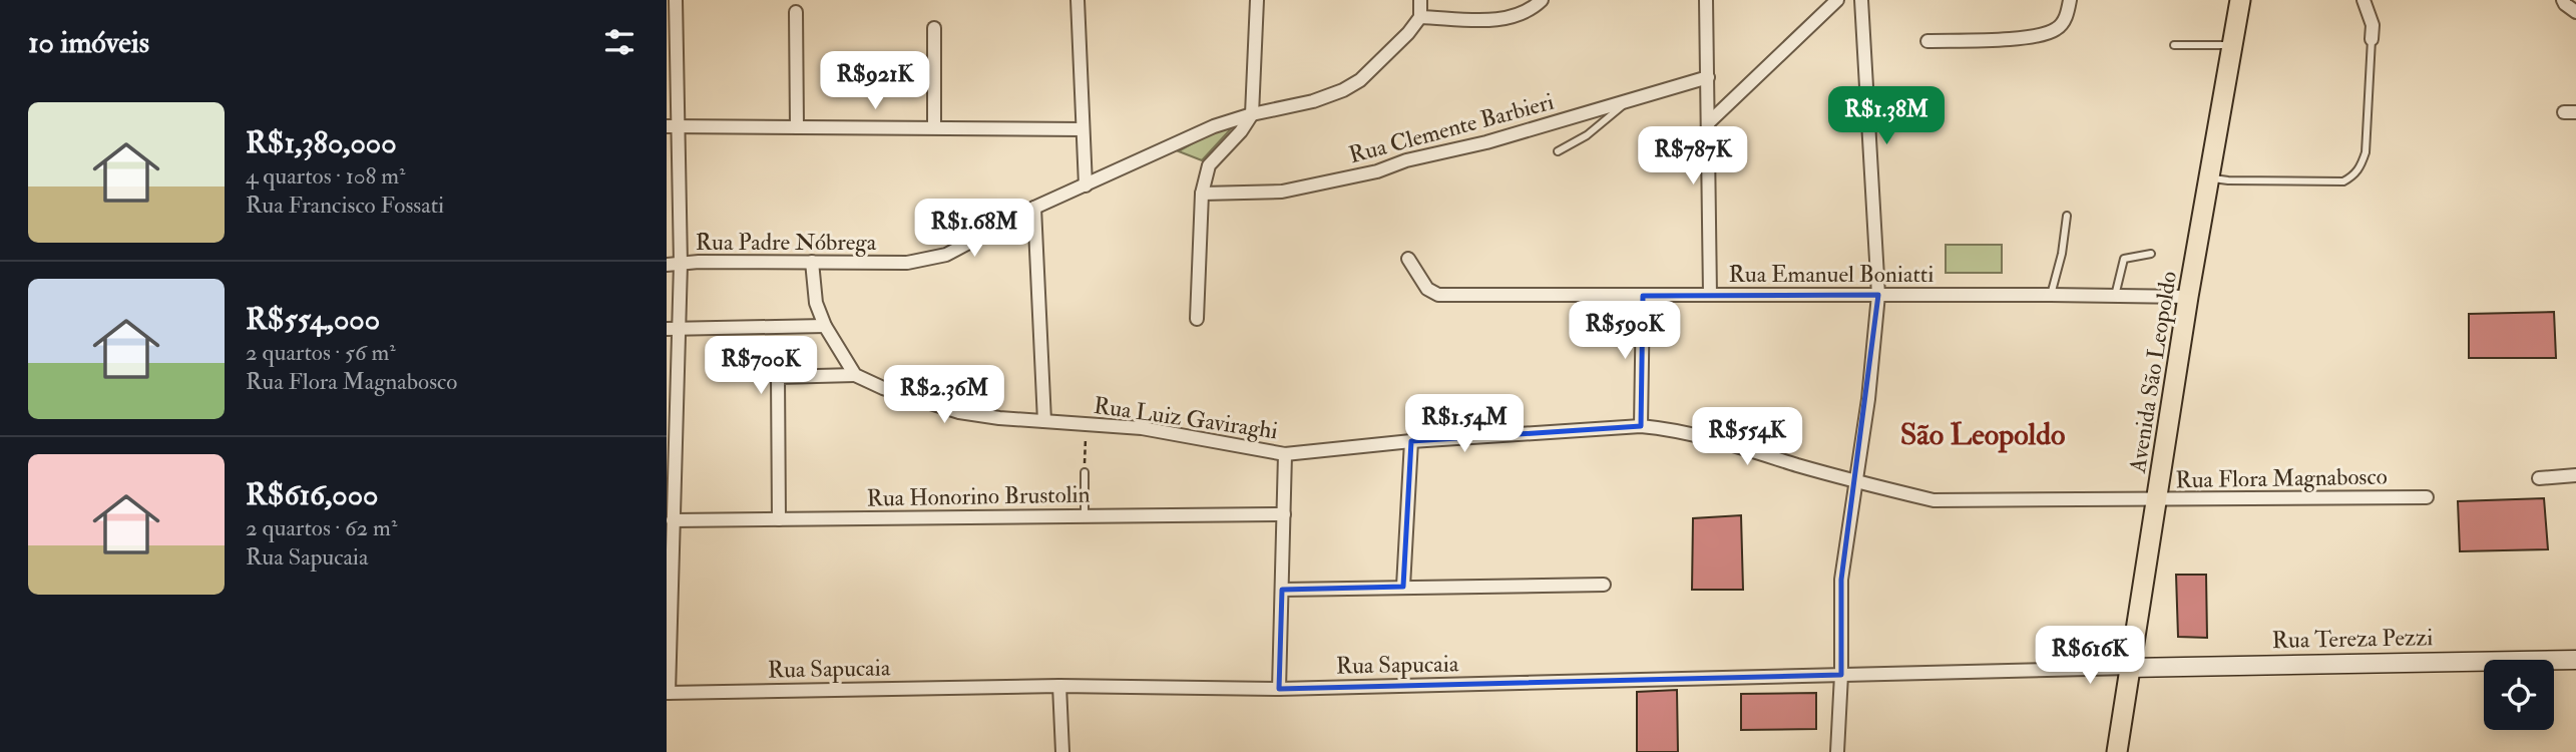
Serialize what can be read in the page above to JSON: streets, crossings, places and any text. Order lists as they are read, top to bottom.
{
  "streets": {
    "main road": ["Avenida São Leopoldo"],
    "street": [
      "Rua Clemente Barbieri",
      "Rua Padre Nóbrega",
      "Rua Emanuel Boniatti",
      "Rua Luiz Gaviraghi",
      "Rua Flora Magnabosco",
      "Rua Honorino Brustolin",
      "Rua Tereza Pezzi",
      "Rua Sapucaia"
    ]
  },
  "crossings": [
    ["Rua Emanuel Boniatti", "Avenida São Leopoldo"],
    ["Avenida São Leopoldo", "Rua Flora Magnabosco"],
    ["Avenida São Leopoldo", "Rua Tereza Pezzi"],
    ["Avenida São Leopoldo", "Rua Sapucaia"],
    ["Rua Luiz Gaviraghi", "Rua Flora Magnabosco"],
    ["Rua Tereza Pezzi", "Rua Sapucaia"]
  ],
  "districts": ["São Leopoldo"],
  "page": {
    "heading": "10 imóveis",
    "price": [
      "R$921K",
      "R$1.38M",
      "R$787K",
      "R$1.68M",
      "R$590K",
      "R$700K",
      "R$2.36M",
      "R$1.54M",
      "R$554K",
      "R$616K"
    ],
    "list": [
      {
        "name": "R$1,380,000",
        "note": "4 quartos · 108 m² · Rua Francisco Fossati"
      },
      {
        "name": "R$554,000",
        "note": "2 quartos · 56 m² · Rua Flora Magnabosco"
      },
      {
        "name": "R$616,000",
        "note": "2 quartos · 62 m² · Rua Sapucaia"
      }
    ]
  }
}
